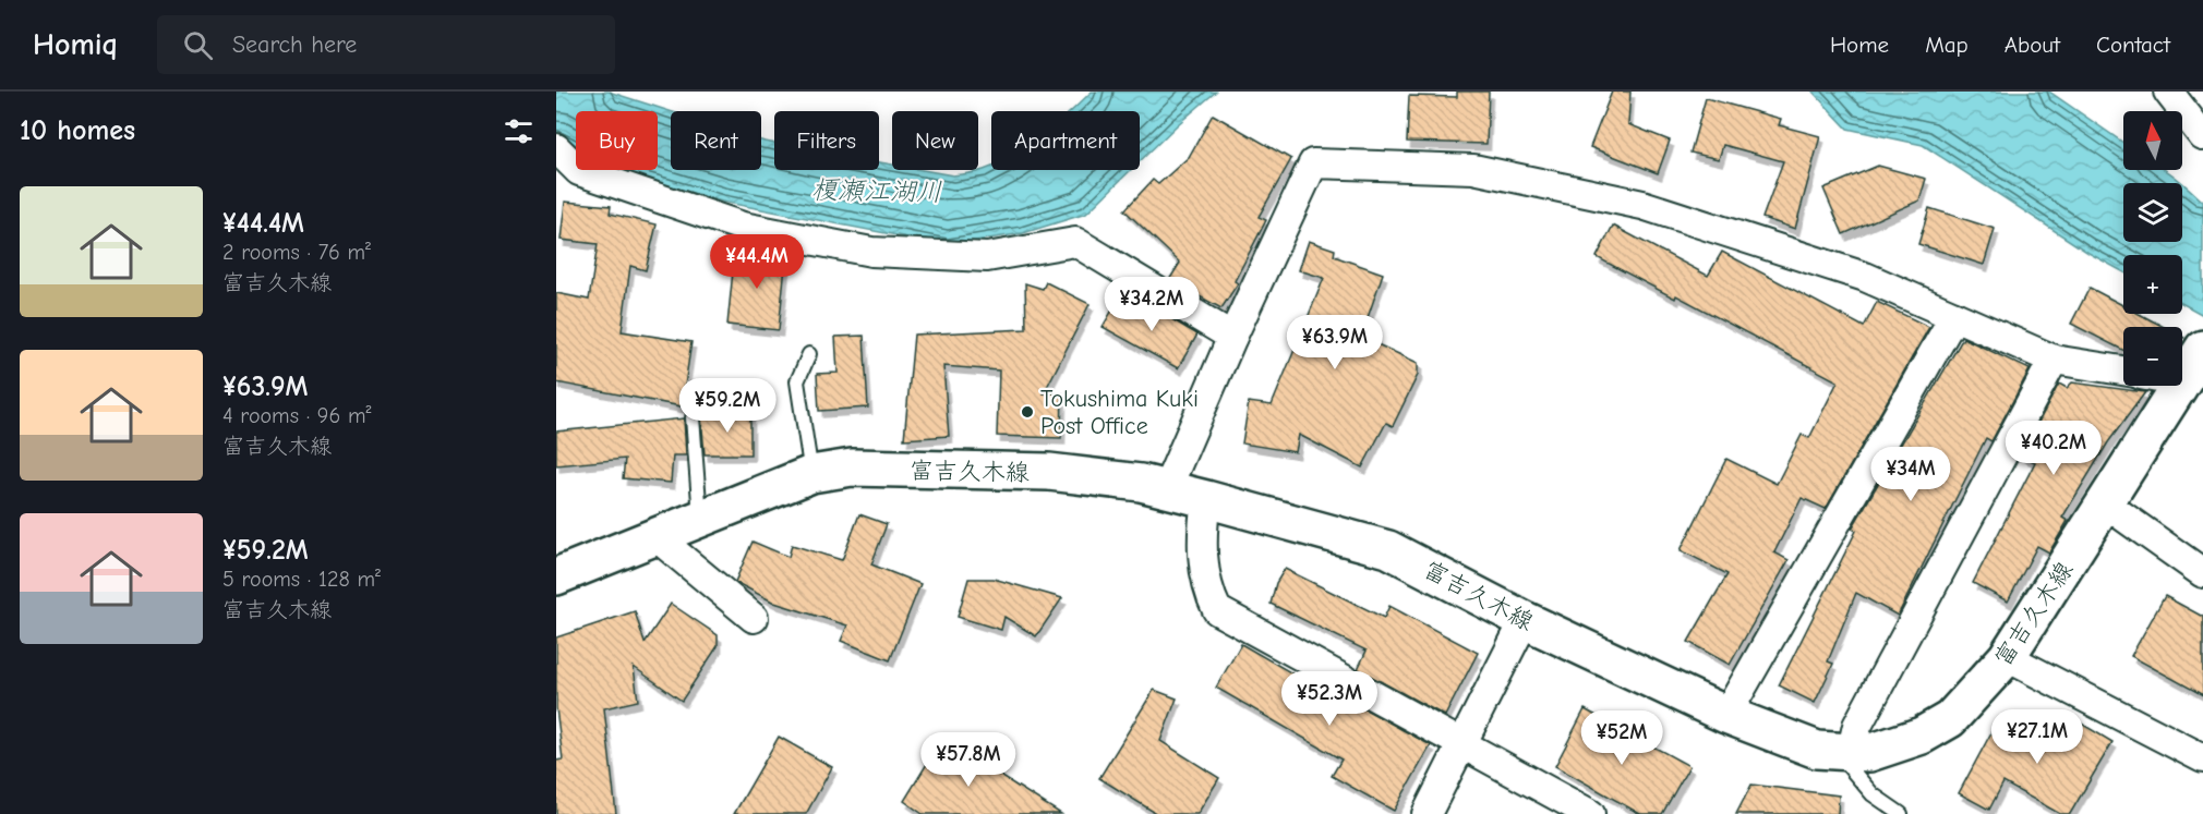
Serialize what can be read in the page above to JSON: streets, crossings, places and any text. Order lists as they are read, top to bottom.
{
  "streets": {
    "main road": ["富吉久木線"]
  },
  "water": ["榎瀬江湖川"],
  "places": ["Tokushima Kuki Post Office"],
  "north": "top",
  "page": {
    "header": "Homiq",
    "search": "Search here",
    "nav": [
      "Home",
      "Map",
      "About",
      "Contact"
    ],
    "heading": "10 homes",
    "map_buttons": ["+", "−"],
    "chip": [
      "Buy",
      "Rent",
      "Filters",
      "New",
      "Apartment"
    ],
    "list": [
      {
        "name": "¥44.4M",
        "note": "2 rooms · 76 m² · 富吉久木線"
      },
      {
        "name": "¥63.9M",
        "note": "4 rooms · 96 m² · 富吉久木線"
      },
      {
        "name": "¥59.2M",
        "note": "5 rooms · 128 m² · 富吉久木線"
      }
    ],
    "price": [
      "¥44.4M",
      "¥34.2M",
      "¥63.9M",
      "¥59.2M",
      "¥40.2M",
      "¥34M",
      "¥52.3M",
      "¥27.1M",
      "¥52M",
      "¥57.8M"
    ]
  }
}
